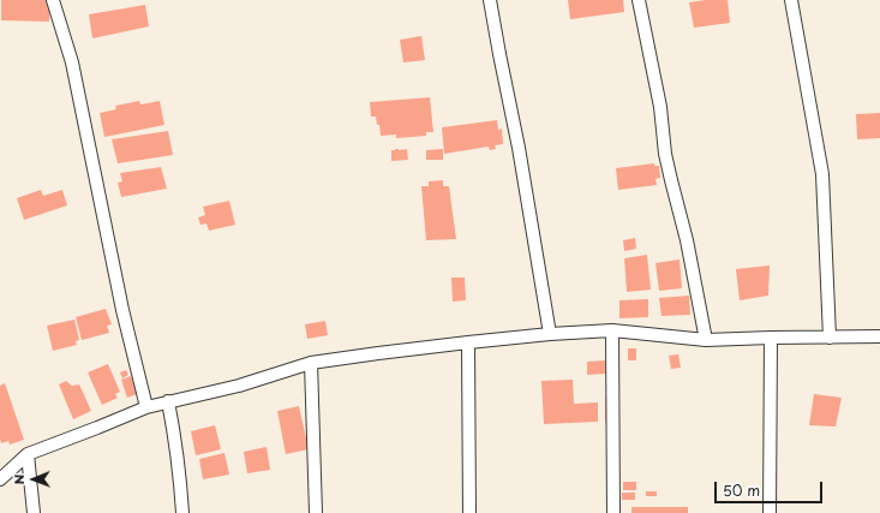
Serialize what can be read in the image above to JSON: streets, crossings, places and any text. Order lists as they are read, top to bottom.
{
  "scale_bar": "50 m",
  "north": "left"
}
